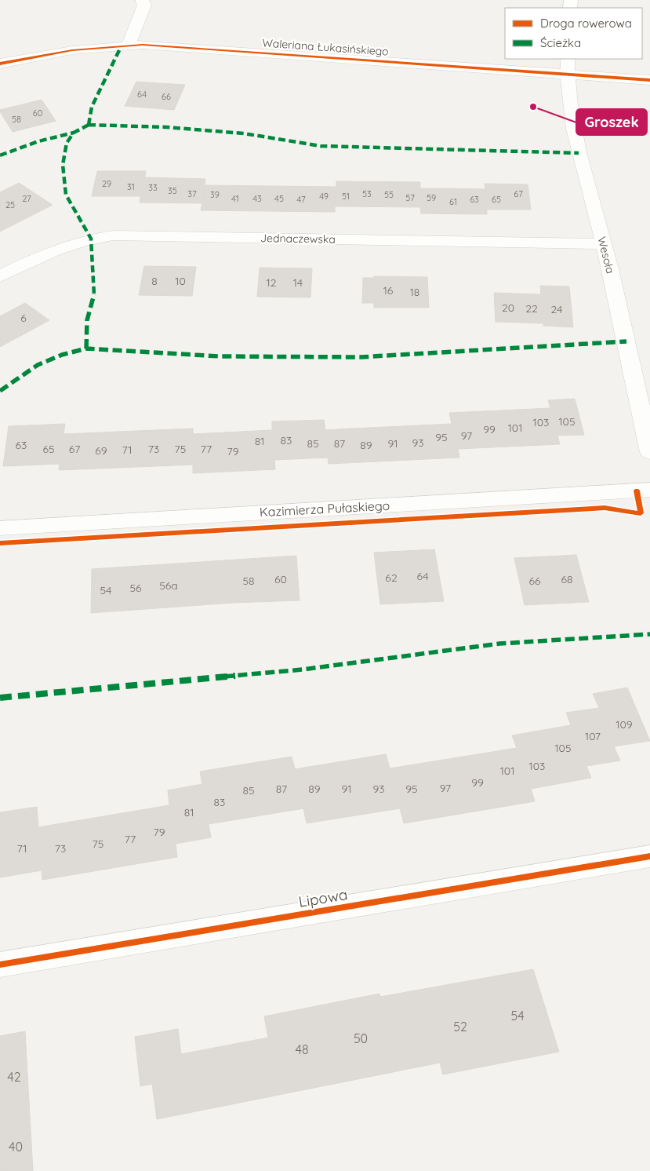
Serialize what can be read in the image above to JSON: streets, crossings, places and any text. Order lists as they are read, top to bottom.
{
  "streets": {
    "street": [
      "Waleriana Łukasińskiego",
      "Jednaczewska",
      "Wesoła",
      "Kazimierza Pułaskiego",
      "Lipowa"
    ]
  },
  "crossings": [
    ["Waleriana Łukasińskiego", "Wesoła"],
    ["Jednaczewska", "Wesoła"]
  ],
  "places": ["Groszek"],
  "house_numbers": [
    "64",
    "66",
    "60",
    "58",
    "29",
    "31",
    "33",
    "35",
    "37",
    "53",
    "67",
    "39",
    "55",
    "49",
    "51",
    "57",
    "59",
    "27",
    "41",
    "43",
    "45",
    "47",
    "63",
    "65",
    "61",
    "25",
    "8",
    "10",
    "12",
    "14",
    "16",
    "18",
    "20",
    "22",
    "24",
    "6",
    "105",
    "103",
    "101",
    "99",
    "97",
    "95",
    "83",
    "81",
    "93",
    "85",
    "87",
    "91",
    "63",
    "89",
    "65",
    "67",
    "73",
    "75",
    "77",
    "71",
    "69",
    "79",
    "64",
    "62",
    "60",
    "68",
    "58",
    "66",
    "56a",
    "56",
    "54",
    "109",
    "107",
    "105",
    "103",
    "101",
    "99",
    "97",
    "87",
    "89",
    "91",
    "93",
    "95",
    "85",
    "83",
    "81",
    "79",
    "77",
    "75",
    "71",
    "73",
    "54",
    "52",
    "50",
    "48",
    "42",
    "40"
  ],
  "legend": ["Droga rowerowa", "Ścieżka"]
}
